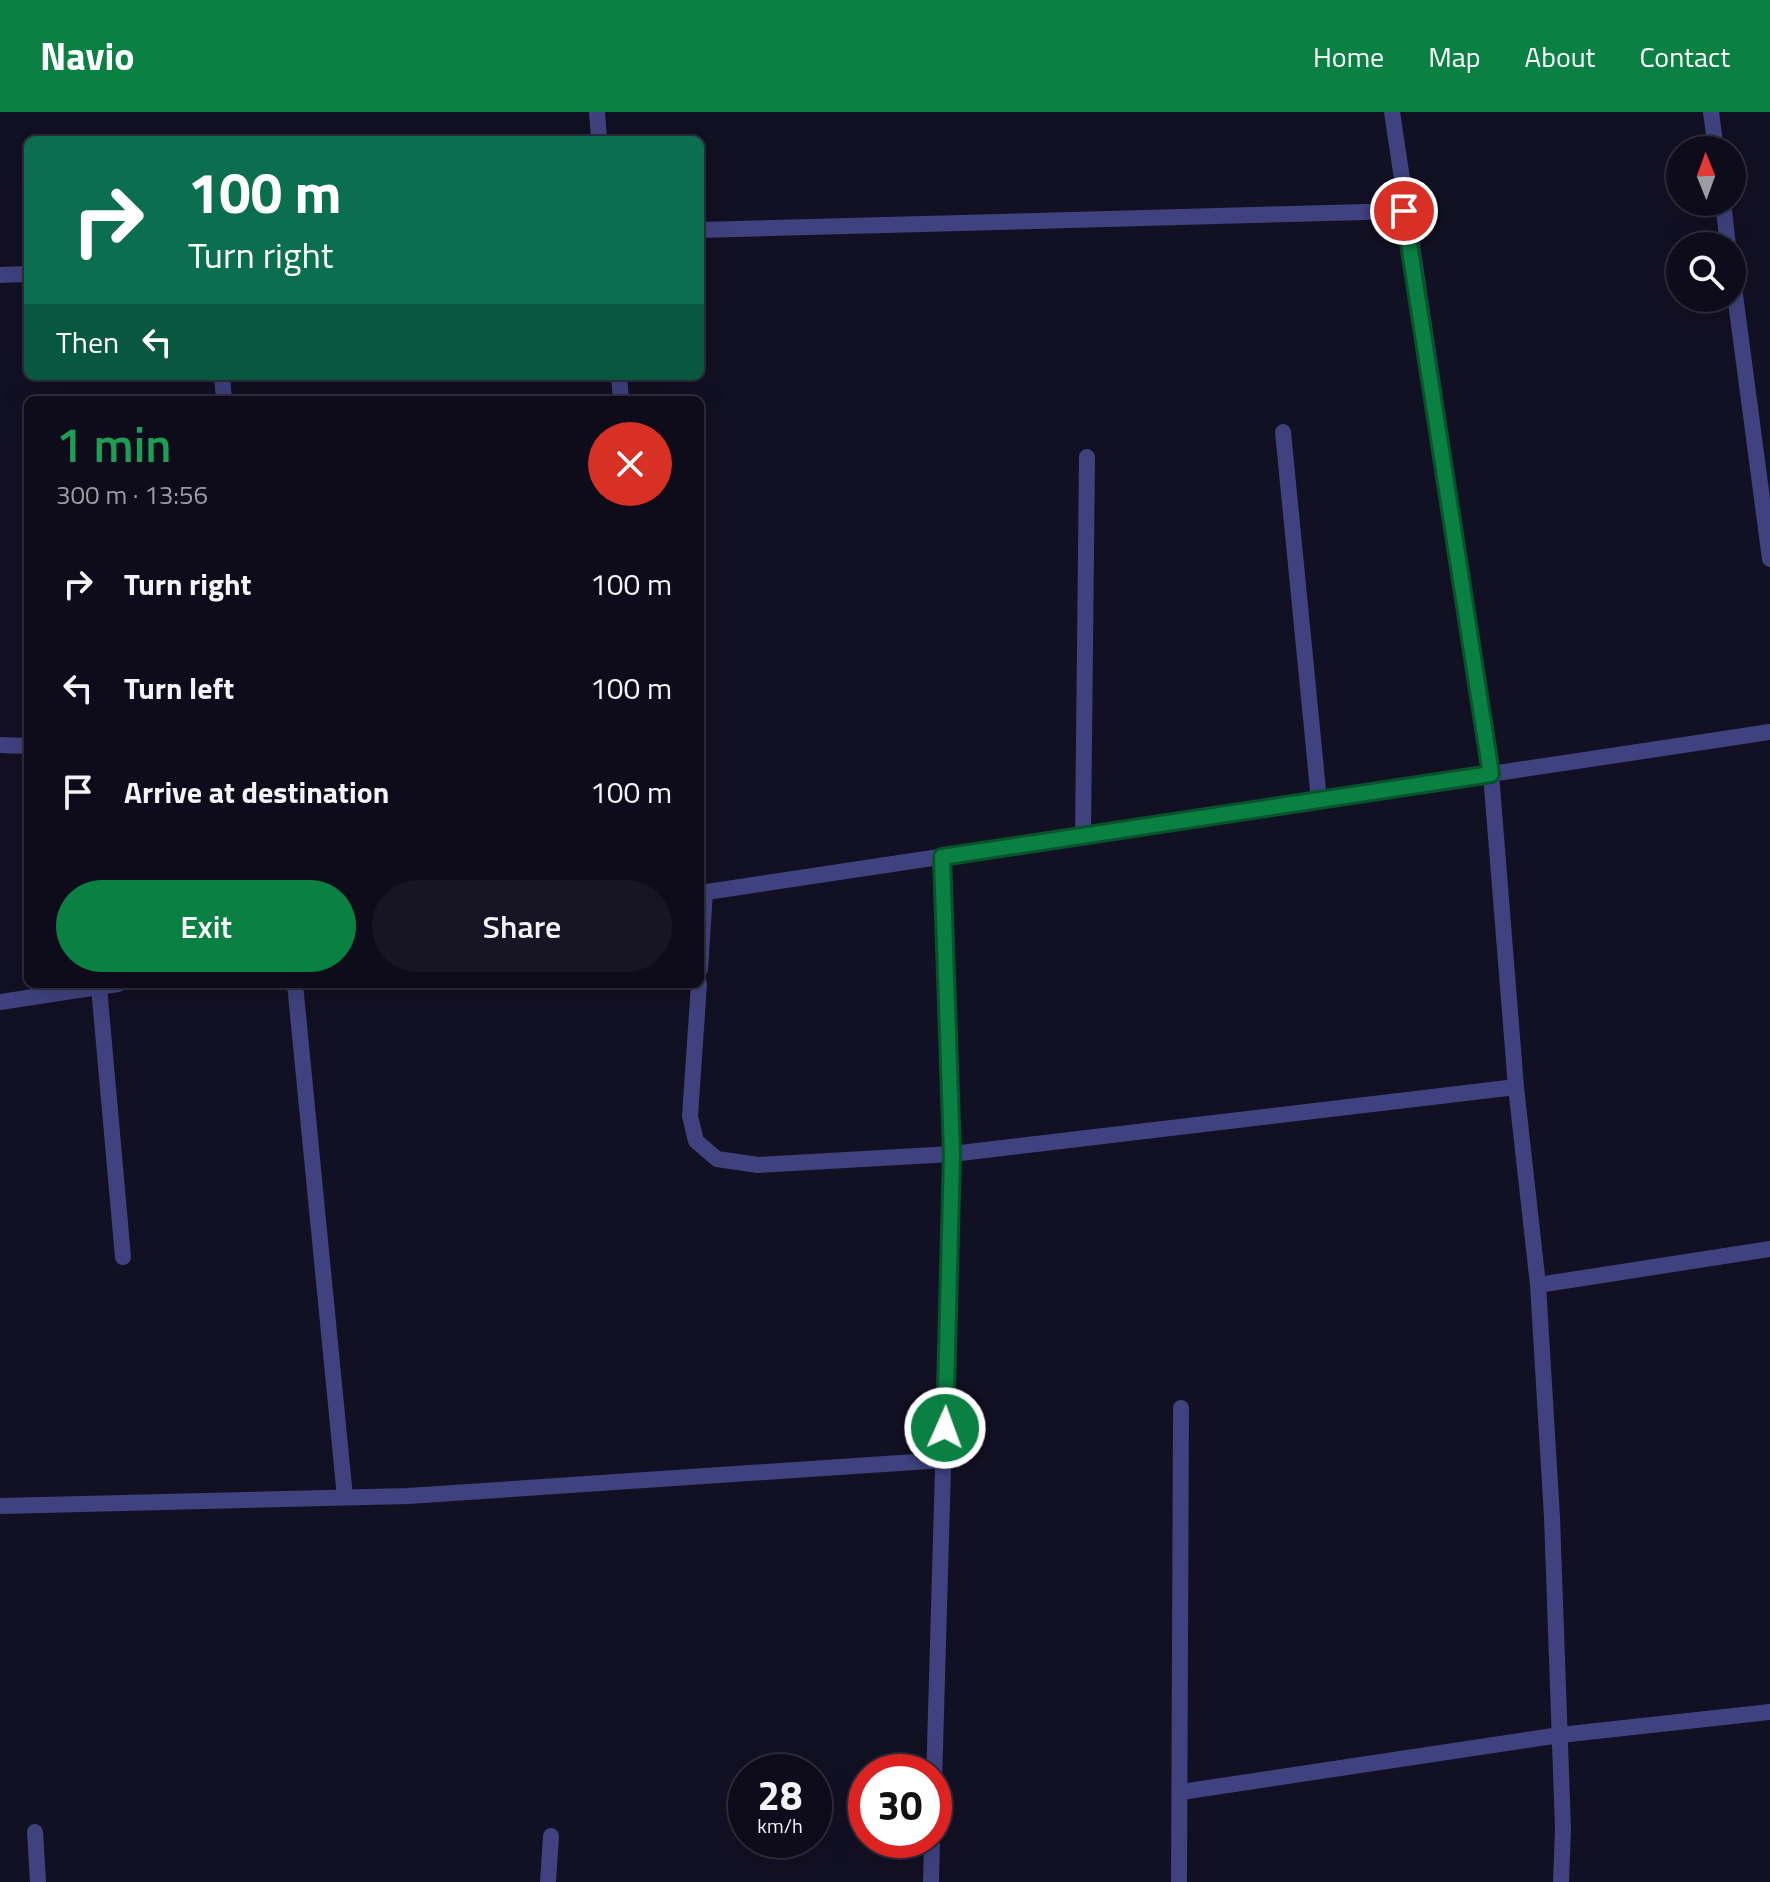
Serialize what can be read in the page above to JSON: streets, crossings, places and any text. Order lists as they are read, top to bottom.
{
  "north": "top",
  "page": {
    "header": "Navio",
    "nav": [
      "Home",
      "Map",
      "About",
      "Contact"
    ],
    "turn": ["100 m", "Turn right"],
    "then": "Then",
    "heading": ["1 min", "300 m · 13:56"],
    "list": [
      {
        "name": "Turn right",
        "value": "100 m"
      },
      {
        "name": "Turn left",
        "value": "100 m"
      },
      {
        "name": "Arrive at destination",
        "value": "100 m"
      }
    ],
    "buttons": ["Exit", "Share"],
    "speed": "28 km/h",
    "limit": "30"
  }
}
